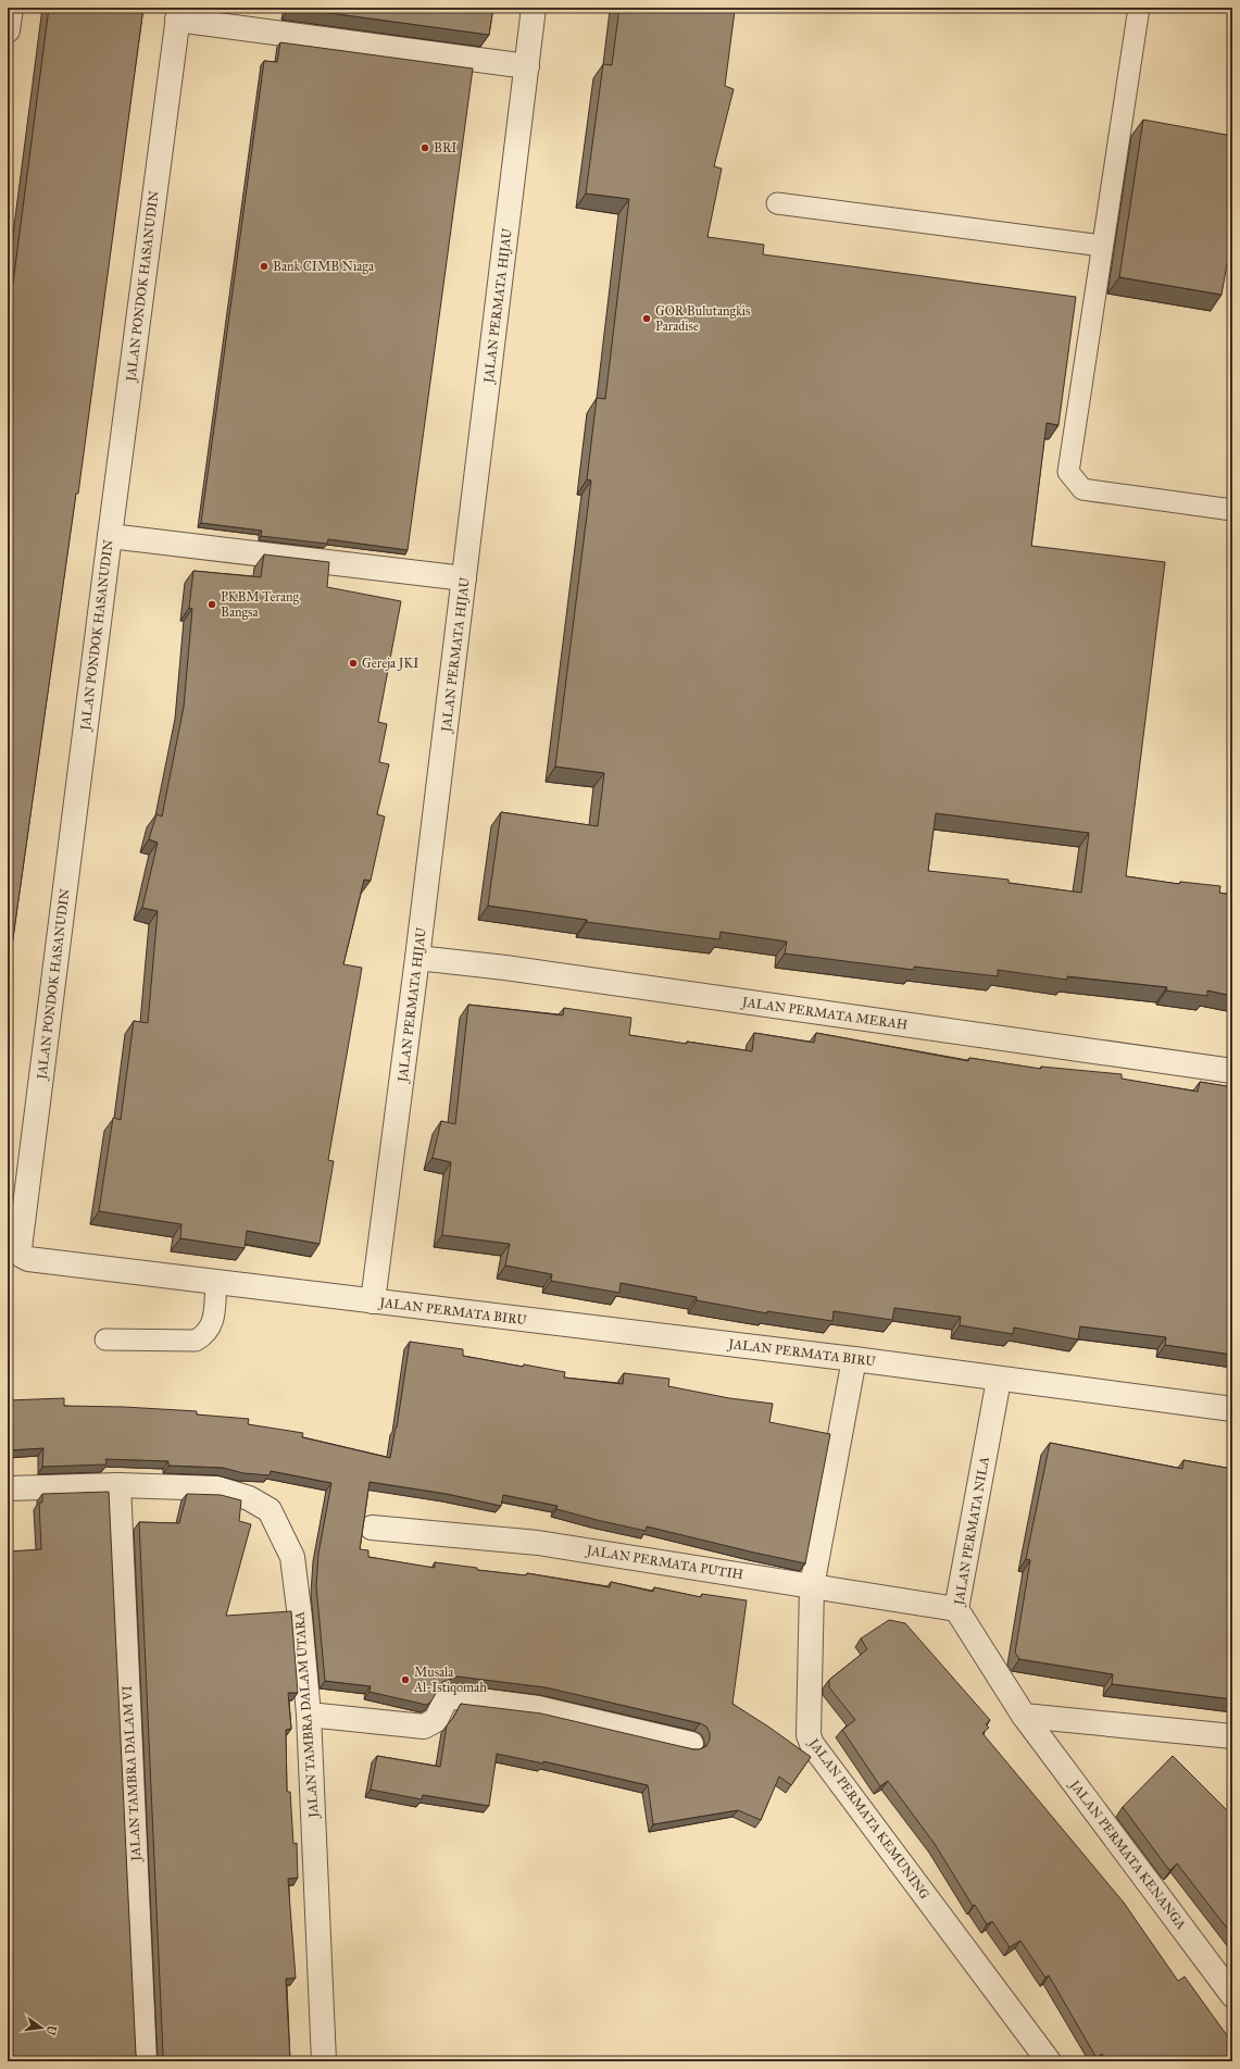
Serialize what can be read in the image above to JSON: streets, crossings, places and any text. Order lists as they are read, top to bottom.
{
  "streets": {
    "street": [
      "JALAN PONDOK HASANUDIN",
      "JALAN PERMATA HIJAU",
      "JALAN PERMATA MERAH",
      "JALAN PERMATA BIRU",
      "JALAN PERMATA NILA",
      "JALAN PERMATA PUTIH",
      "JALAN TAMBRA DALAM UTARA",
      "JALAN TAMBRA DALAM VI",
      "JALAN PERMATA KEMUNING",
      "JALAN PERMATA KENANGA"
    ]
  },
  "crossings": [
    ["JALAN PONDOK HASANUDIN", "JALAN PERMATA BIRU"],
    ["JALAN PERMATA HIJAU", "JALAN PERMATA MERAH"],
    ["JALAN PERMATA HIJAU", "JALAN PERMATA BIRU"],
    ["JALAN PERMATA BIRU", "JALAN PERMATA NILA"],
    ["JALAN PERMATA BIRU", "JALAN PERMATA KEMUNING"],
    ["JALAN PERMATA NILA", "JALAN PERMATA PUTIH"],
    ["JALAN PERMATA NILA", "JALAN PERMATA KENANGA"],
    ["JALAN PERMATA PUTIH", "JALAN PERMATA KEMUNING"],
    ["JALAN TAMBRA DALAM UTARA", "JALAN TAMBRA DALAM VI"]
  ],
  "places": [
    "BRI",
    "Bank CIMB Niaga",
    "GOR Bulutangkis Paradise",
    "PKBM Terang Bangsa",
    "Gereja JKI",
    "Musala Al-Istiqomah"
  ],
  "north": "right"
}
